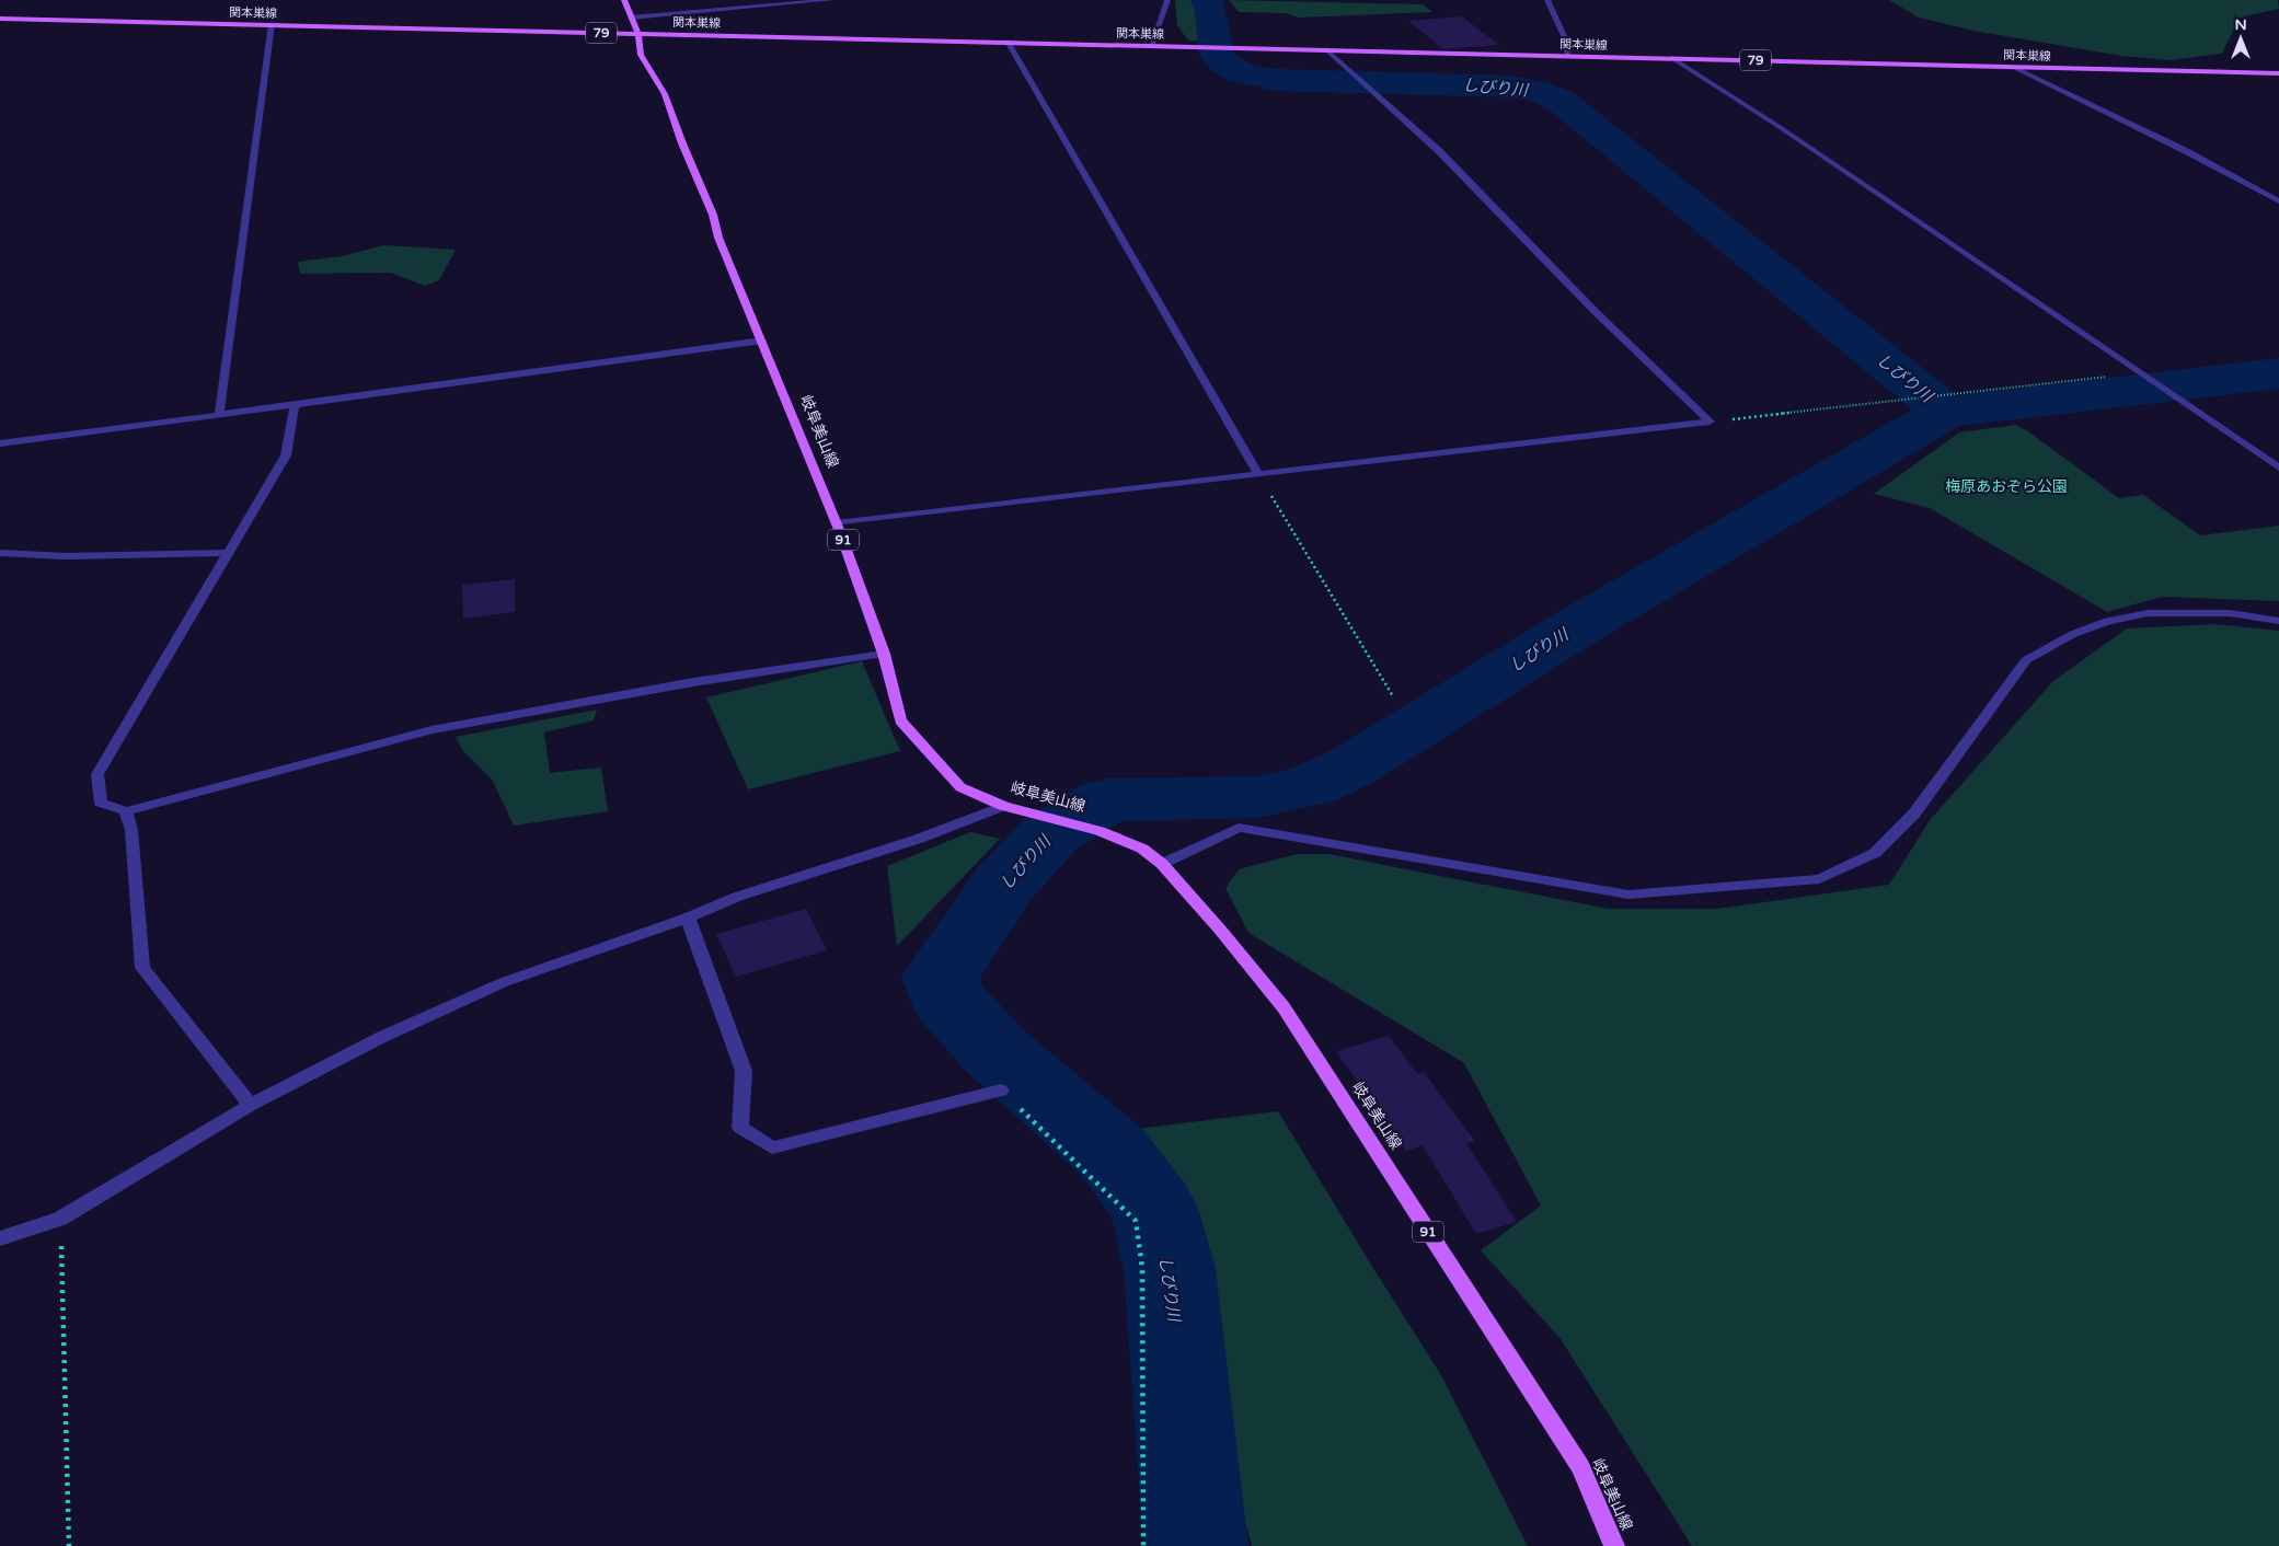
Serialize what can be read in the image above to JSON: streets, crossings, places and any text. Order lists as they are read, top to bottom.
{
  "streets": {
    "main road": [
      "関本巣線",
      "79",
      "岐阜美山線",
      "91"
    ]
  },
  "crossings": [
    ["関本巣線", "岐阜美山線"]
  ],
  "water": ["しびり川"],
  "parks": ["梅原あおぞら公園"],
  "north": "top"
}
